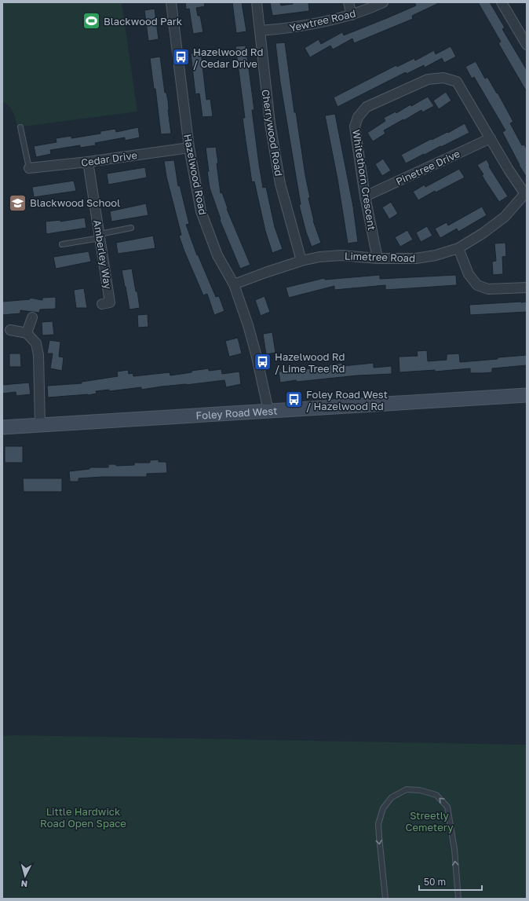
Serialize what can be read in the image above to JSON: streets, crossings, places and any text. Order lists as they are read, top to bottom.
{
  "streets": {
    "main road": ["Foley Road West"],
    "street": [
      "Yewtree Road",
      "Cherrywood Road",
      "Cedar Drive",
      "Pinetree Drive",
      "Hazelwood Road",
      "Whitethorn Crescent",
      "Amberley Way",
      "Limetree Road"
    ]
  },
  "crossings": [
    ["Yewtree Road", "Cherrywood Road"],
    ["Cherrywood Road", "Limetree Road"],
    ["Cedar Drive", "Hazelwood Road"],
    ["Cedar Drive", "Amberley Way"],
    ["Pinetree Drive", "Whitethorn Crescent"],
    ["Hazelwood Road", "Limetree Road"],
    ["Hazelwood Road", "Foley Road West"],
    ["Whitethorn Crescent", "Limetree Road"]
  ],
  "parks": ["Little Hardwick Road Open Space", "Streetly Cemetery"],
  "places": {
    "sports": ["Blackwood Park"],
    "bus stop": ["Hazelwood Rd / Cedar Drive", "Hazelwood Rd / Lime Tree Rd", "Foley Road West / Hazelwood Rd"],
    "school or university": ["Blackwood School"]
  },
  "scale_bar": "50 m",
  "north": "bottom"
}
